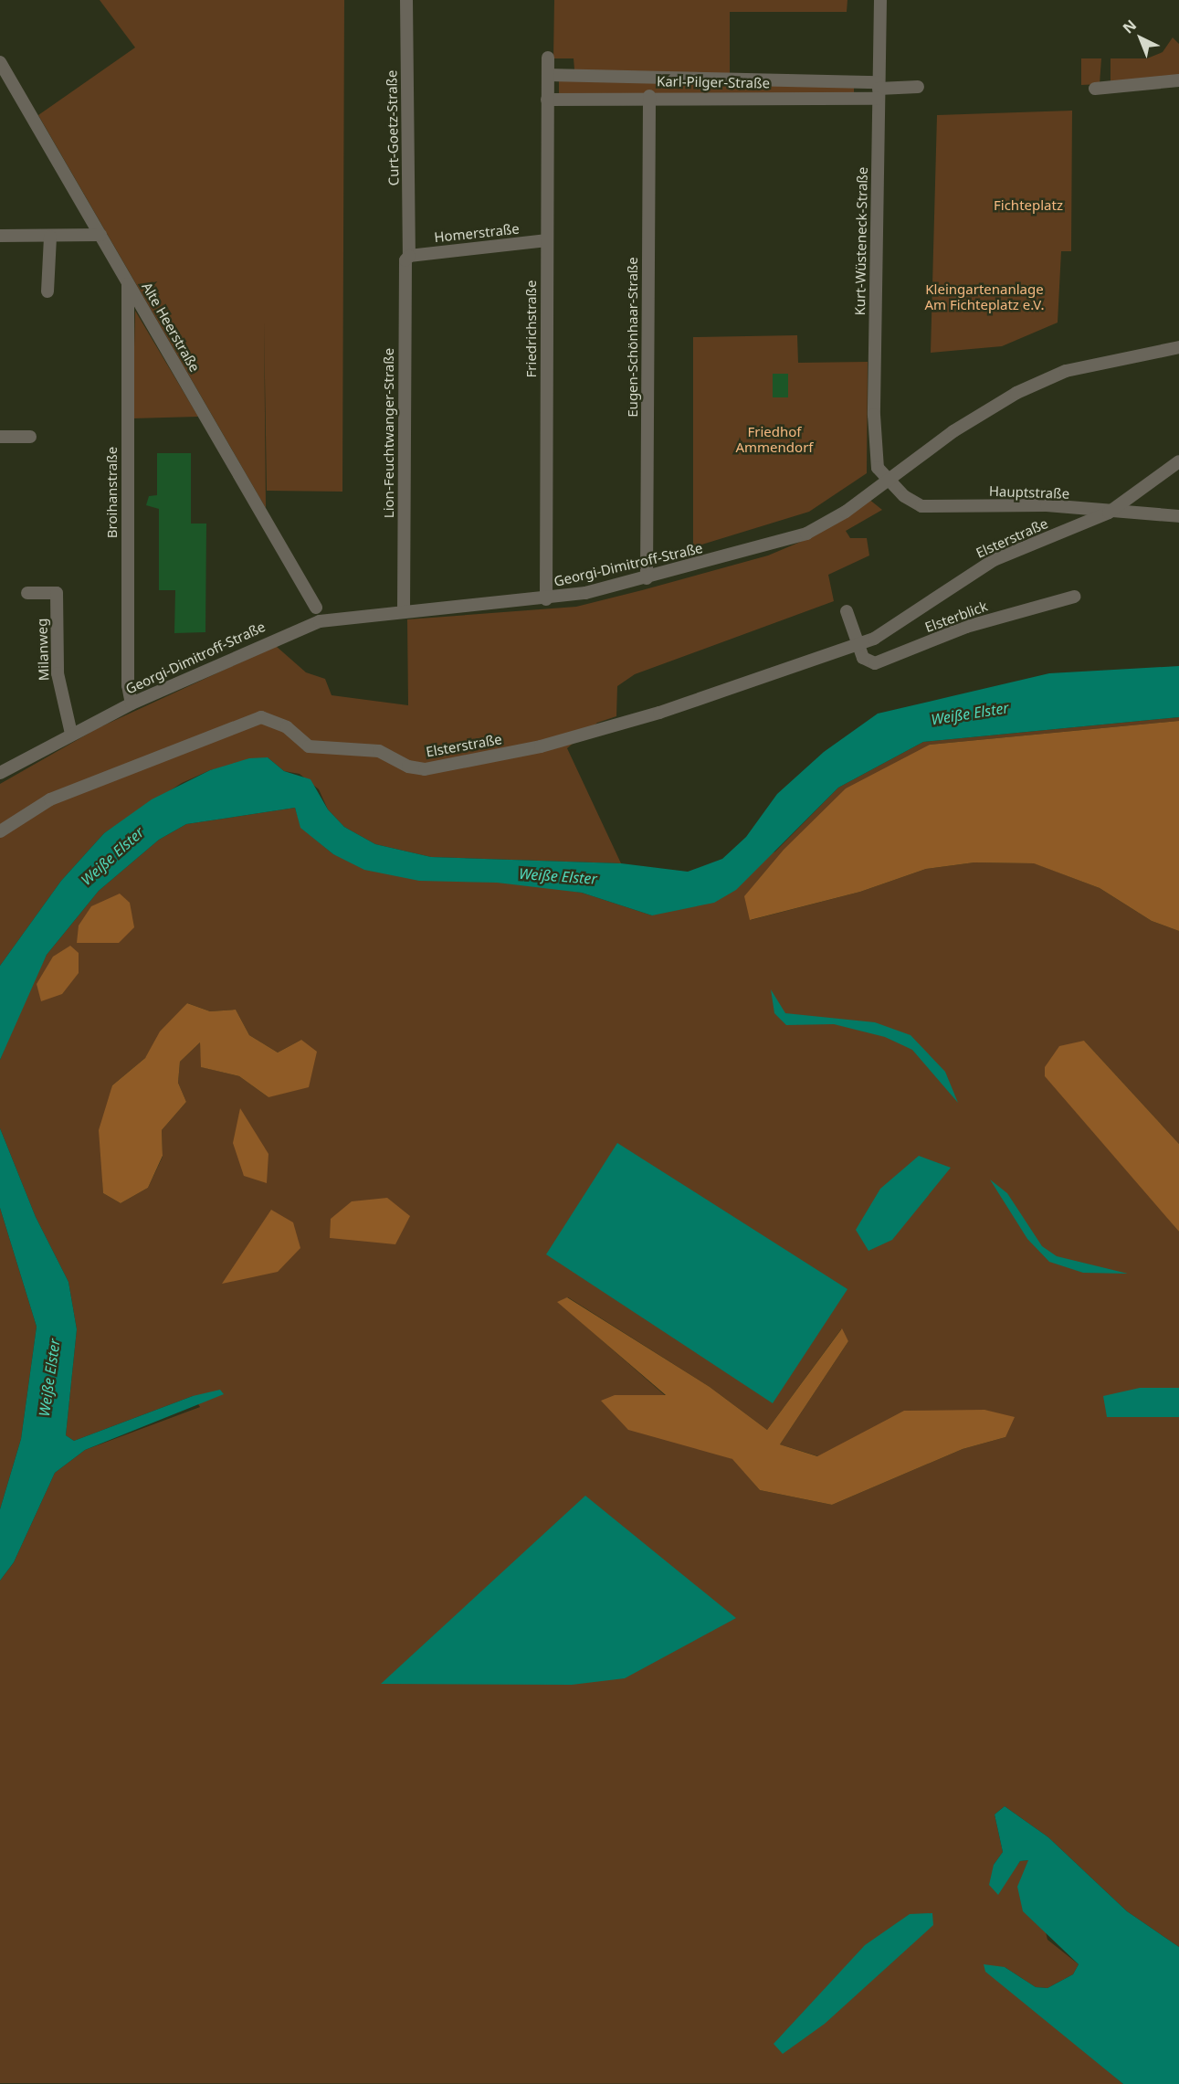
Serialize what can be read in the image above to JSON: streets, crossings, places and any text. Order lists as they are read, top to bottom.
{
  "streets": {
    "street": [
      "Karl-Pilger-Straße",
      "Curt-Goetz-Straße",
      "Homerstraße",
      "Kurt-Wüsteneck-Straße",
      "Alte Heerstraße",
      "Friedrichstraße",
      "Eugen-Schönhaar-Straße",
      "Lion-Feuchtwanger-Straße",
      "Broihanstraße",
      "Hauptstraße",
      "Elsterstraße",
      "Georgi-Dimitroff-Straße",
      "Elsterblick",
      "Milanweg"
    ]
  },
  "crossings": [
    ["Karl-Pilger-Straße", "Kurt-Wüsteneck-Straße"],
    ["Karl-Pilger-Straße", "Friedrichstraße"],
    ["Karl-Pilger-Straße", "Eugen-Schönhaar-Straße"],
    ["Curt-Goetz-Straße", "Homerstraße"],
    ["Curt-Goetz-Straße", "Lion-Feuchtwanger-Straße"],
    ["Homerstraße", "Friedrichstraße"],
    ["Homerstraße", "Lion-Feuchtwanger-Straße"],
    ["Kurt-Wüsteneck-Straße", "Hauptstraße"],
    ["Kurt-Wüsteneck-Straße", "Georgi-Dimitroff-Straße"],
    ["Alte Heerstraße", "Broihanstraße"],
    ["Friedrichstraße", "Georgi-Dimitroff-Straße"],
    ["Eugen-Schönhaar-Straße", "Georgi-Dimitroff-Straße"],
    ["Lion-Feuchtwanger-Straße", "Georgi-Dimitroff-Straße"],
    ["Broihanstraße", "Georgi-Dimitroff-Straße"],
    ["Hauptstraße", "Elsterstraße"],
    ["Hauptstraße", "Georgi-Dimitroff-Straße"],
    ["Elsterstraße", "Elsterblick"],
    ["Georgi-Dimitroff-Straße", "Milanweg"]
  ],
  "water": ["Weiße Elster"],
  "parks": ["Fichteplatz", "Kleingartenanlage Am Fichteplatz e.V.", "Friedhof Ammendorf"],
  "north": "top left"
}
